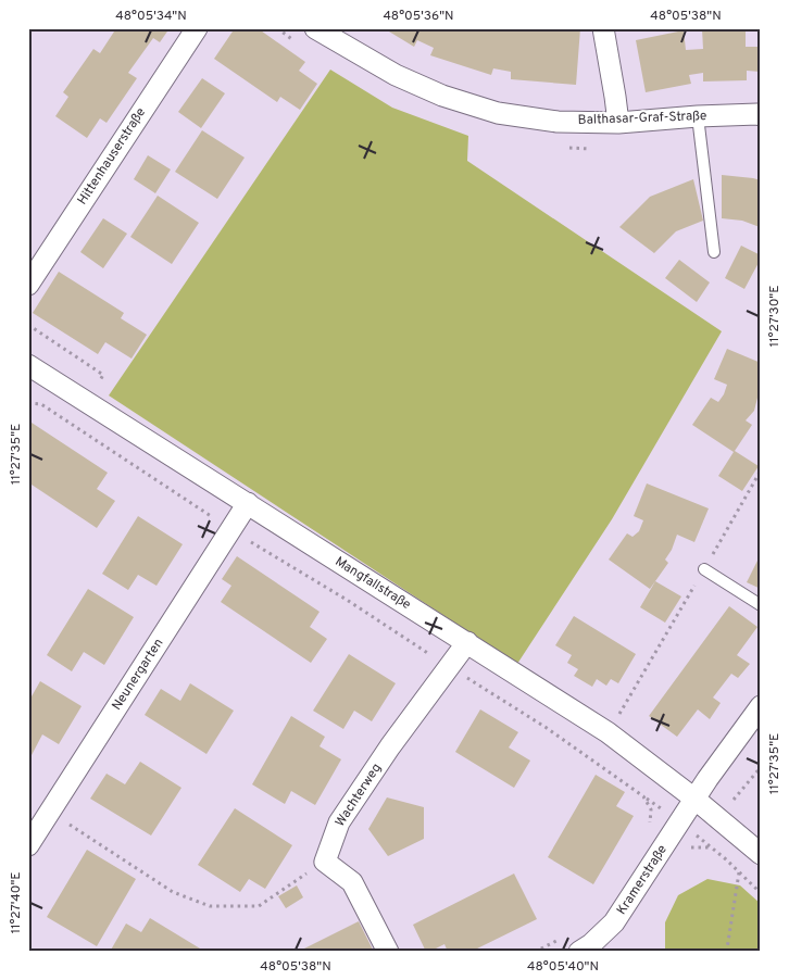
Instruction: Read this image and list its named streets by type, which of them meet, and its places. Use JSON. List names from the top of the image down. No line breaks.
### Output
{"streets":{"street":["Balthasar-Graf-Straße","Hittenhauserstraße","Mangfallstraße","Neunergarten","Wachterweg","Kramerstraße"]},"crossings":[["Mangfallstraße","Neunergarten"],["Mangfallstraße","Wachterweg"],["Mangfallstraße","Kramerstraße"]],"coordinates":["48°05'34\"N","48°05'36\"N","48°05'38\"N","11°27'30\"E","11°27'35\"E","11°27'40\"E","48°05'40\"N"]}
